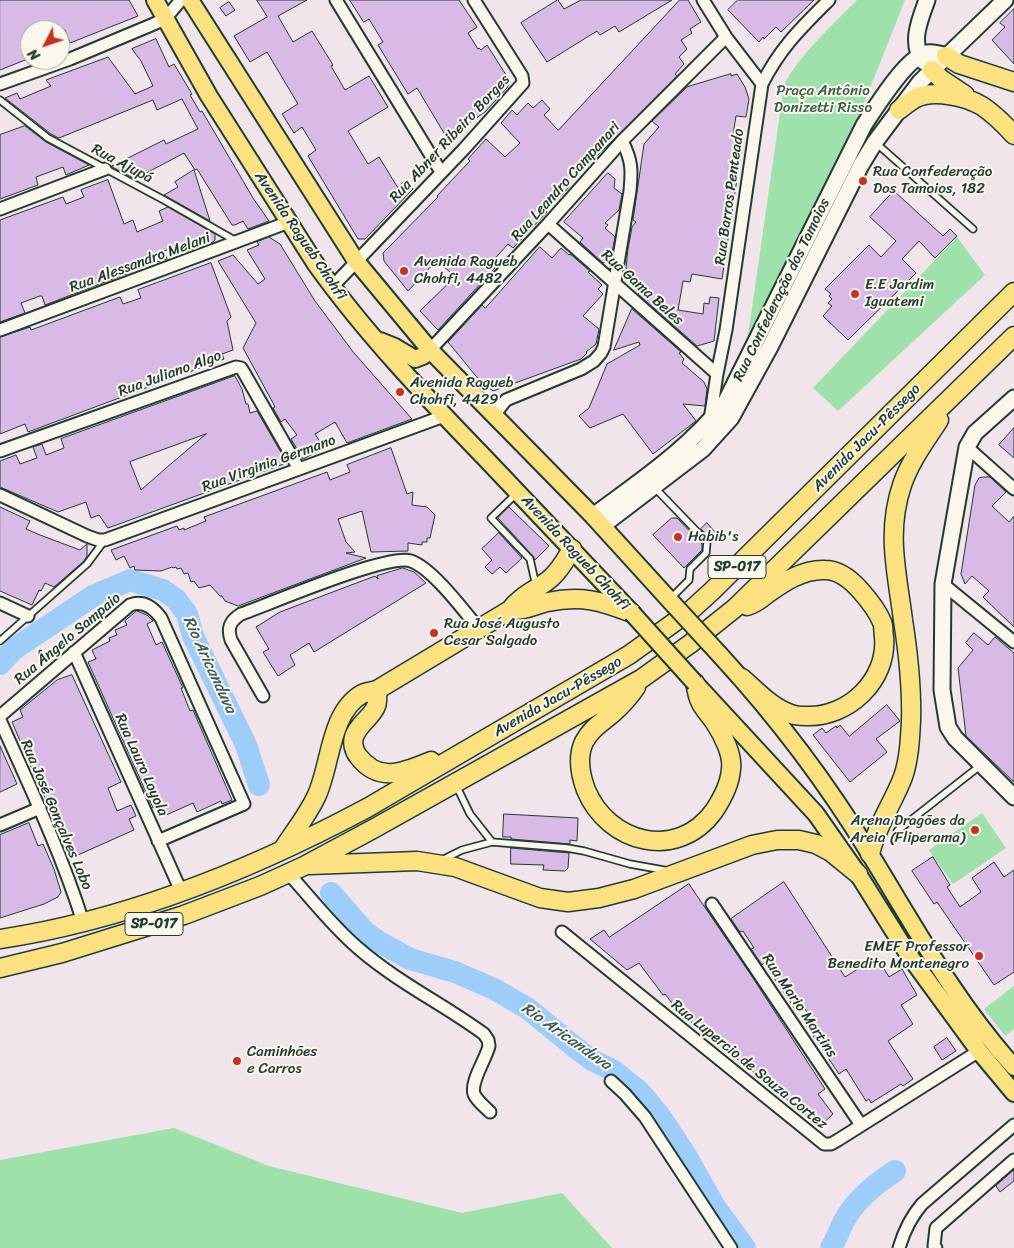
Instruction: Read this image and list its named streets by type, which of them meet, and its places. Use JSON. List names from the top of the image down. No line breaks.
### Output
{"streets":{"highway":["Avenida Jacu-Pêssego","SP-017"],"main road":["Avenida Ragueb Chohfi","Rua Confederação dos Tamoios"],"street":["Rua Abner Ribeiro Borges","Rua Leandro Campanari","Rua Barros Penteado","Rua Alessandro Melani","Rua Gama Beles","Rua Juliano Algo","Rua Virginia Germano","Rua Ângelo Sampaio","Rua Lauro Loyola","Rua José Gonçalves Lobo","Rua Mario Martins","Rua Lupercio de Souza Cortez"],"lane":["Rua Ajupá"]},"crossings":[["Rua Abner Ribeiro Borges","Avenida Ragueb Chohfi"],["Rua Ajupá","Rua Alessandro Melani"],["Rua Leandro Campanari","Rua Gama Beles"],["Rua Barros Penteado","Rua Gama Beles"],["Rua Barros Penteado","Rua Confederação dos Tamoios"],["Avenida Ragueb Chohfi","Rua Alessandro Melani"],["Avenida Ragueb Chohfi","Rua Virginia Germano"],["Avenida Ragueb Chohfi","Rua Lupercio de Souza Cortez"],["Rua Juliano Algo","Rua Virginia Germano"],["Avenida Jacu-Pêssego","Rua Lauro Loyola"],["Avenida Jacu-Pêssego","Rua José Gonçalves Lobo"],["Rua Ângelo Sampaio","Rua Lauro Loyola"],["Rua Mario Martins","Rua Lupercio de Souza Cortez"]],"water":["Rio Aricanduva"],"parks":["Praça Antônio Donizetti Risso"],"places":["Rua Confederação Dos Tamoios, 182","Avenida Ragueb Chohfi, 4482","E.E Jardim Iguatemi","Avenida Ragueb Chohfi, 4429","Habib's","Rua José Augusto Cesar Salgado","Arena Dragões da Areia (Fliperama)","EMEF Professor Benedito Montenegro","Caminhões e Carros"],"north":"bottom left"}
